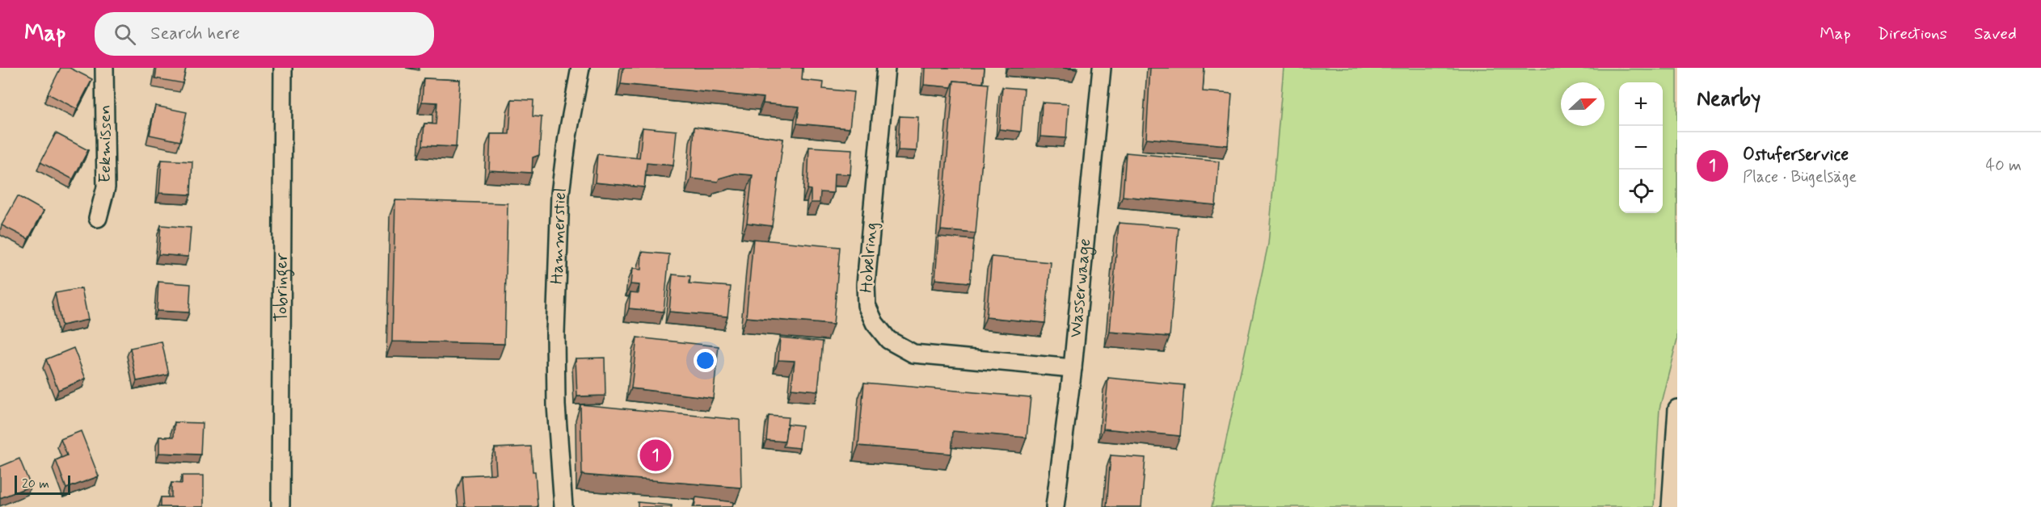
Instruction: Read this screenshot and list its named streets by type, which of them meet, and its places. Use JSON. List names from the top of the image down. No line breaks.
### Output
{"streets":{"street":["Eekmissen","Hammerstiel","Hobelring","Tobringer","Wasserwaage"]},"crossings":[["Hobelring","Wasserwaage"]],"scale_bar":"20 m","north":"right","page":{"header":"Map","search":"Search here","nav":["Map","Directions","Saved"],"heading":"Nearby","map_buttons":["+","−"],"list":[{"mark":"1","name":"Ostuferservice","note":"Place · Bügelsäge","value":"40 m"}],"pins":"1","scale":"20 m"}}
